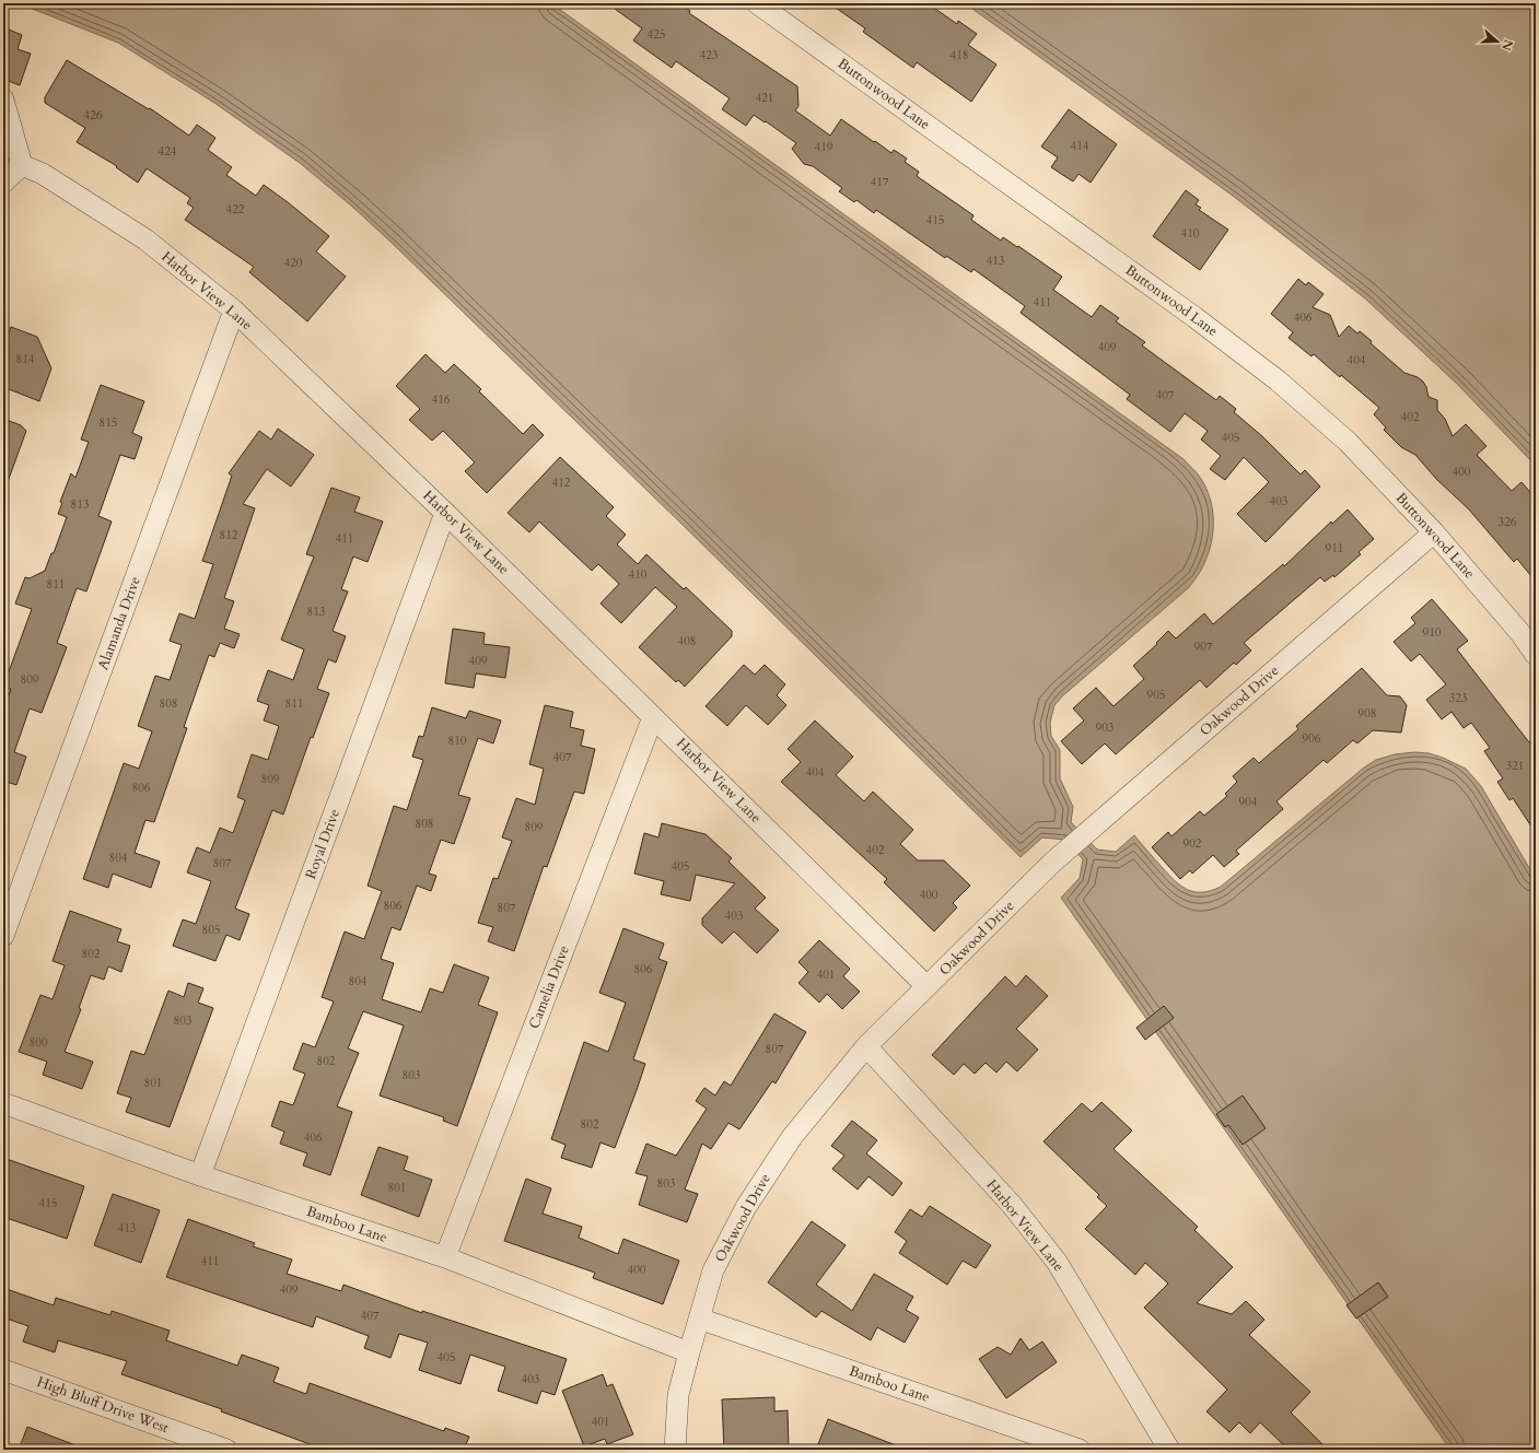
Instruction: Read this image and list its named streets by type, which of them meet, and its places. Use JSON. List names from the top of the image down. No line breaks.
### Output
{"streets":{"street":["Buttonwood Lane","Harbor View Lane","Alamanda Drive","Oakwood Drive","Royal Drive","Camelia Drive","Bamboo Lane","High Bluff Drive West"]},"crossings":[["Buttonwood Lane","Oakwood Drive"],["Harbor View Lane","Alamanda Drive"],["Harbor View Lane","Oakwood Drive"],["Harbor View Lane","Royal Drive"],["Harbor View Lane","Camelia Drive"],["Oakwood Drive","Bamboo Lane"],["Royal Drive","Bamboo Lane"],["Camelia Drive","Bamboo Lane"]],"house_numbers":["425","423","418","421","426","414","419","424","417","422","415","410","413","420","411","406","409","814","404","407","416","402","815","405","400","412","403","813","326","812","411","911","410","811","813","910","408","907","409","809","905","323","808","811","908","903","906","810","407","321","404","809","806","904","808","809","902","402","804","807","405","400","806","807","403","805","802","806","401","804","803","800","807","802","803","801","802","406","803","801","415","413","411","400","409","407","405","403","401"],"north":"right"}
